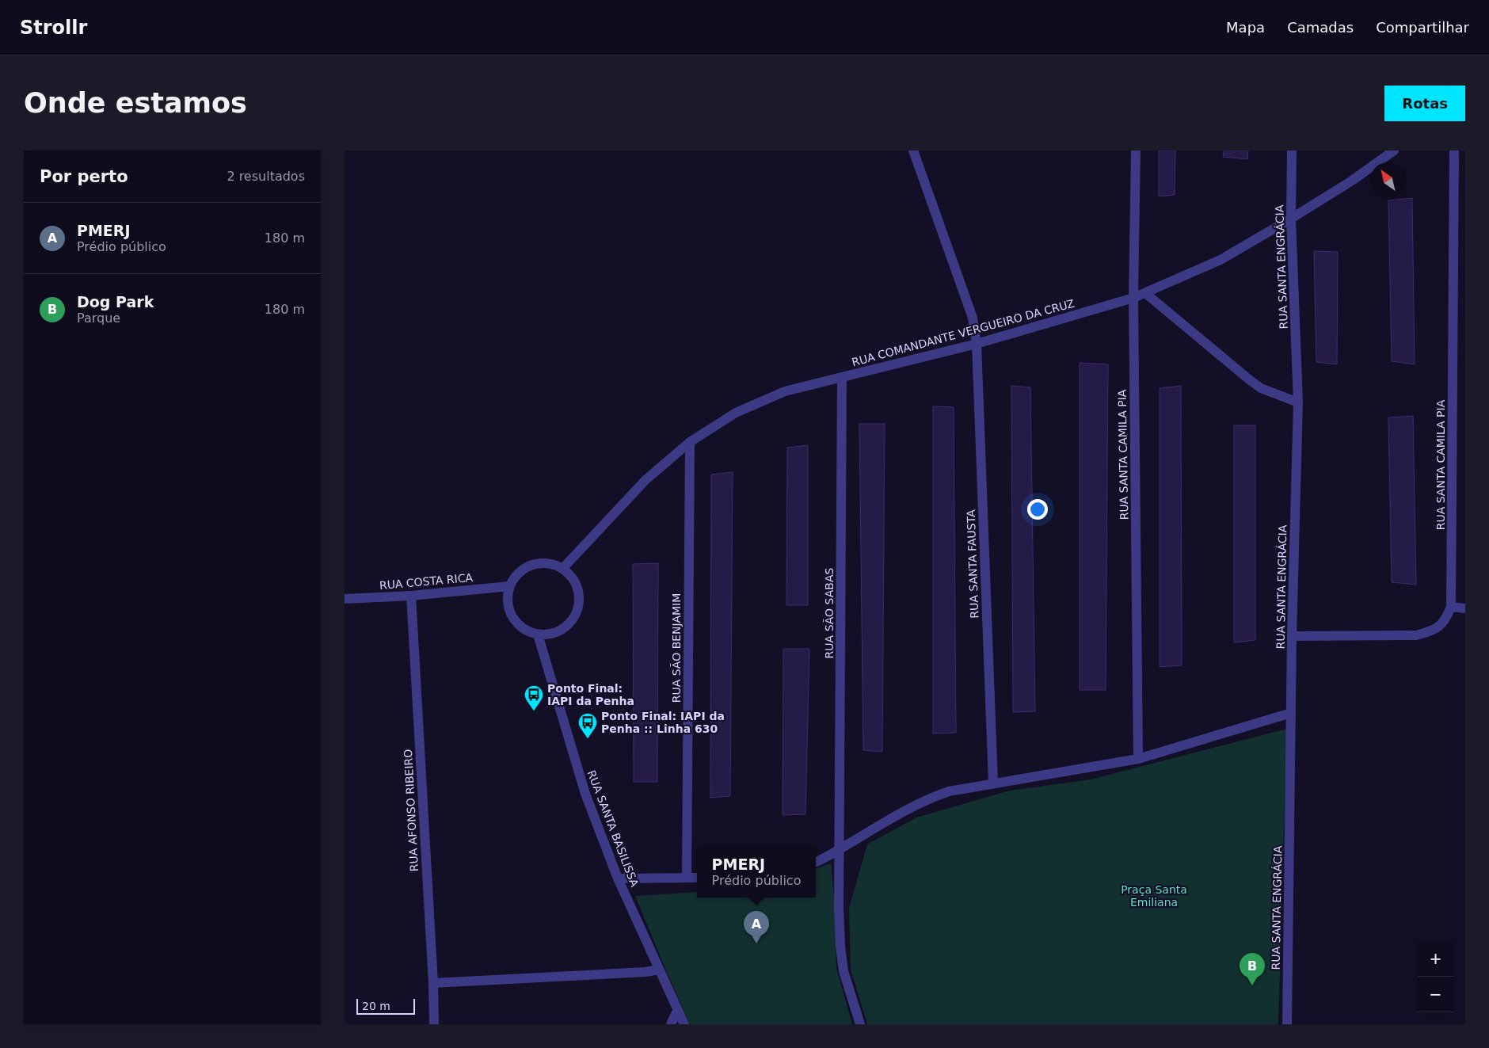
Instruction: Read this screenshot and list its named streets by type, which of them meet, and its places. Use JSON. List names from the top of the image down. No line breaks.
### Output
{"streets":{"street":["RUA SANTA ENGRÁCIA","RUA COMANDANTE VERGUEIRO DA CRUZ","RUA SANTA CAMILA PIA","RUA SANTA FAUSTA","RUA COSTA RICA","RUA SÃO SABAS","RUA SÃO BENJAMIM","RUA AFONSO RIBEIRO","RUA SANTA BASILISSA"]},"crossings":[["RUA SANTA ENGRÁCIA","RUA COMANDANTE VERGUEIRO DA CRUZ"],["RUA SANTA ENGRÁCIA","RUA SANTA CAMILA PIA"],["RUA COMANDANTE VERGUEIRO DA CRUZ","RUA SANTA CAMILA PIA"],["RUA COMANDANTE VERGUEIRO DA CRUZ","RUA SANTA FAUSTA"],["RUA COMANDANTE VERGUEIRO DA CRUZ","RUA COSTA RICA"],["RUA COMANDANTE VERGUEIRO DA CRUZ","RUA SÃO SABAS"],["RUA COMANDANTE VERGUEIRO DA CRUZ","RUA SÃO BENJAMIM"],["RUA COMANDANTE VERGUEIRO DA CRUZ","RUA SANTA BASILISSA"],["RUA COSTA RICA","RUA AFONSO RIBEIRO"],["RUA COSTA RICA","RUA SANTA BASILISSA"]],"parks":["Praça Santa Emiliana"],"places":{"bus stop":["Ponto Final: IAPI da Penha","Ponto Final: IAPI da Penha :: Linha 630"]},"scale_bar":"20 m","north":"top left","page":{"header":"Strollr","nav":["Mapa","Camadas","Compartilhar"],"buttons":"Rotas","title":"Onde estamos","heading":["Por perto","2 resultados"],"list":[{"mark":"A","name":"PMERJ","note":"Prédio público","value":"180 m"},{"mark":"B","name":"Dog Park","note":"Parque","value":"180 m"}],"popup":["PMERJ","Prédio público"],"pins":["A","B"],"map_buttons":["+","−"],"scale":"20 m"}}
